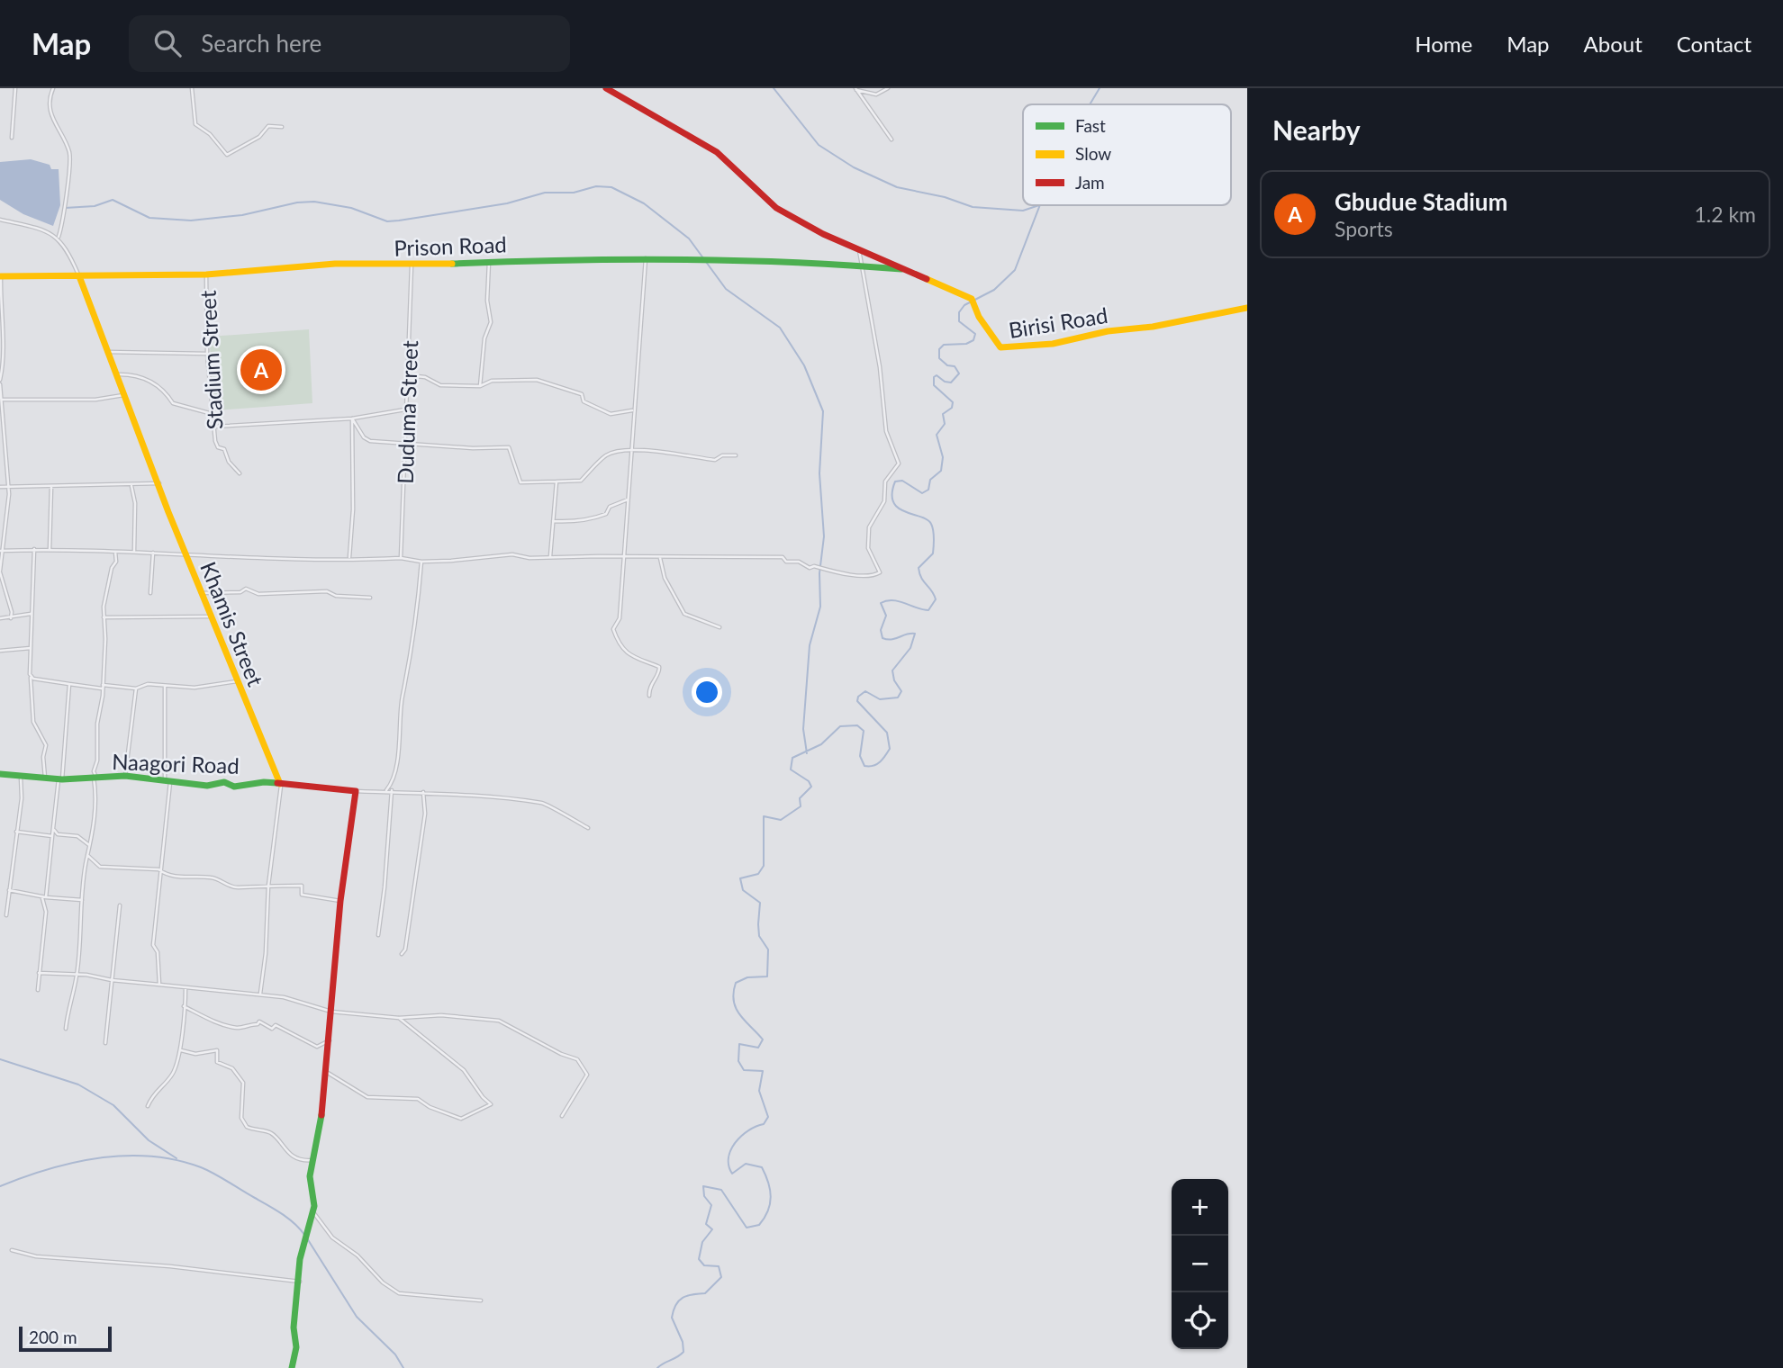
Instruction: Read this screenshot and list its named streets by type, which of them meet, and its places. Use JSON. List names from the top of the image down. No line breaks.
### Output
{"streets":{"street":["Prison Road","Birisi Road","Stadium Street","Duduma Street","Khamis Street","Naagori Road"]},"crossings":[["Prison Road","Birisi Road"],["Prison Road","Stadium Street"],["Prison Road","Duduma Street"],["Prison Road","Khamis Street"],["Khamis Street","Naagori Road"]],"legend":["Fast","Slow","Jam"],"scale_bar":"200 m","page":{"header":"Map","search":"Search here","nav":["Home","Map","About","Contact"],"heading":"Nearby","list":[{"mark":"A","name":"Gbudue Stadium","note":"Sports","value":"1.2 km"}],"pins":"A","map_buttons":["+","−"],"scale":"200 m"}}
